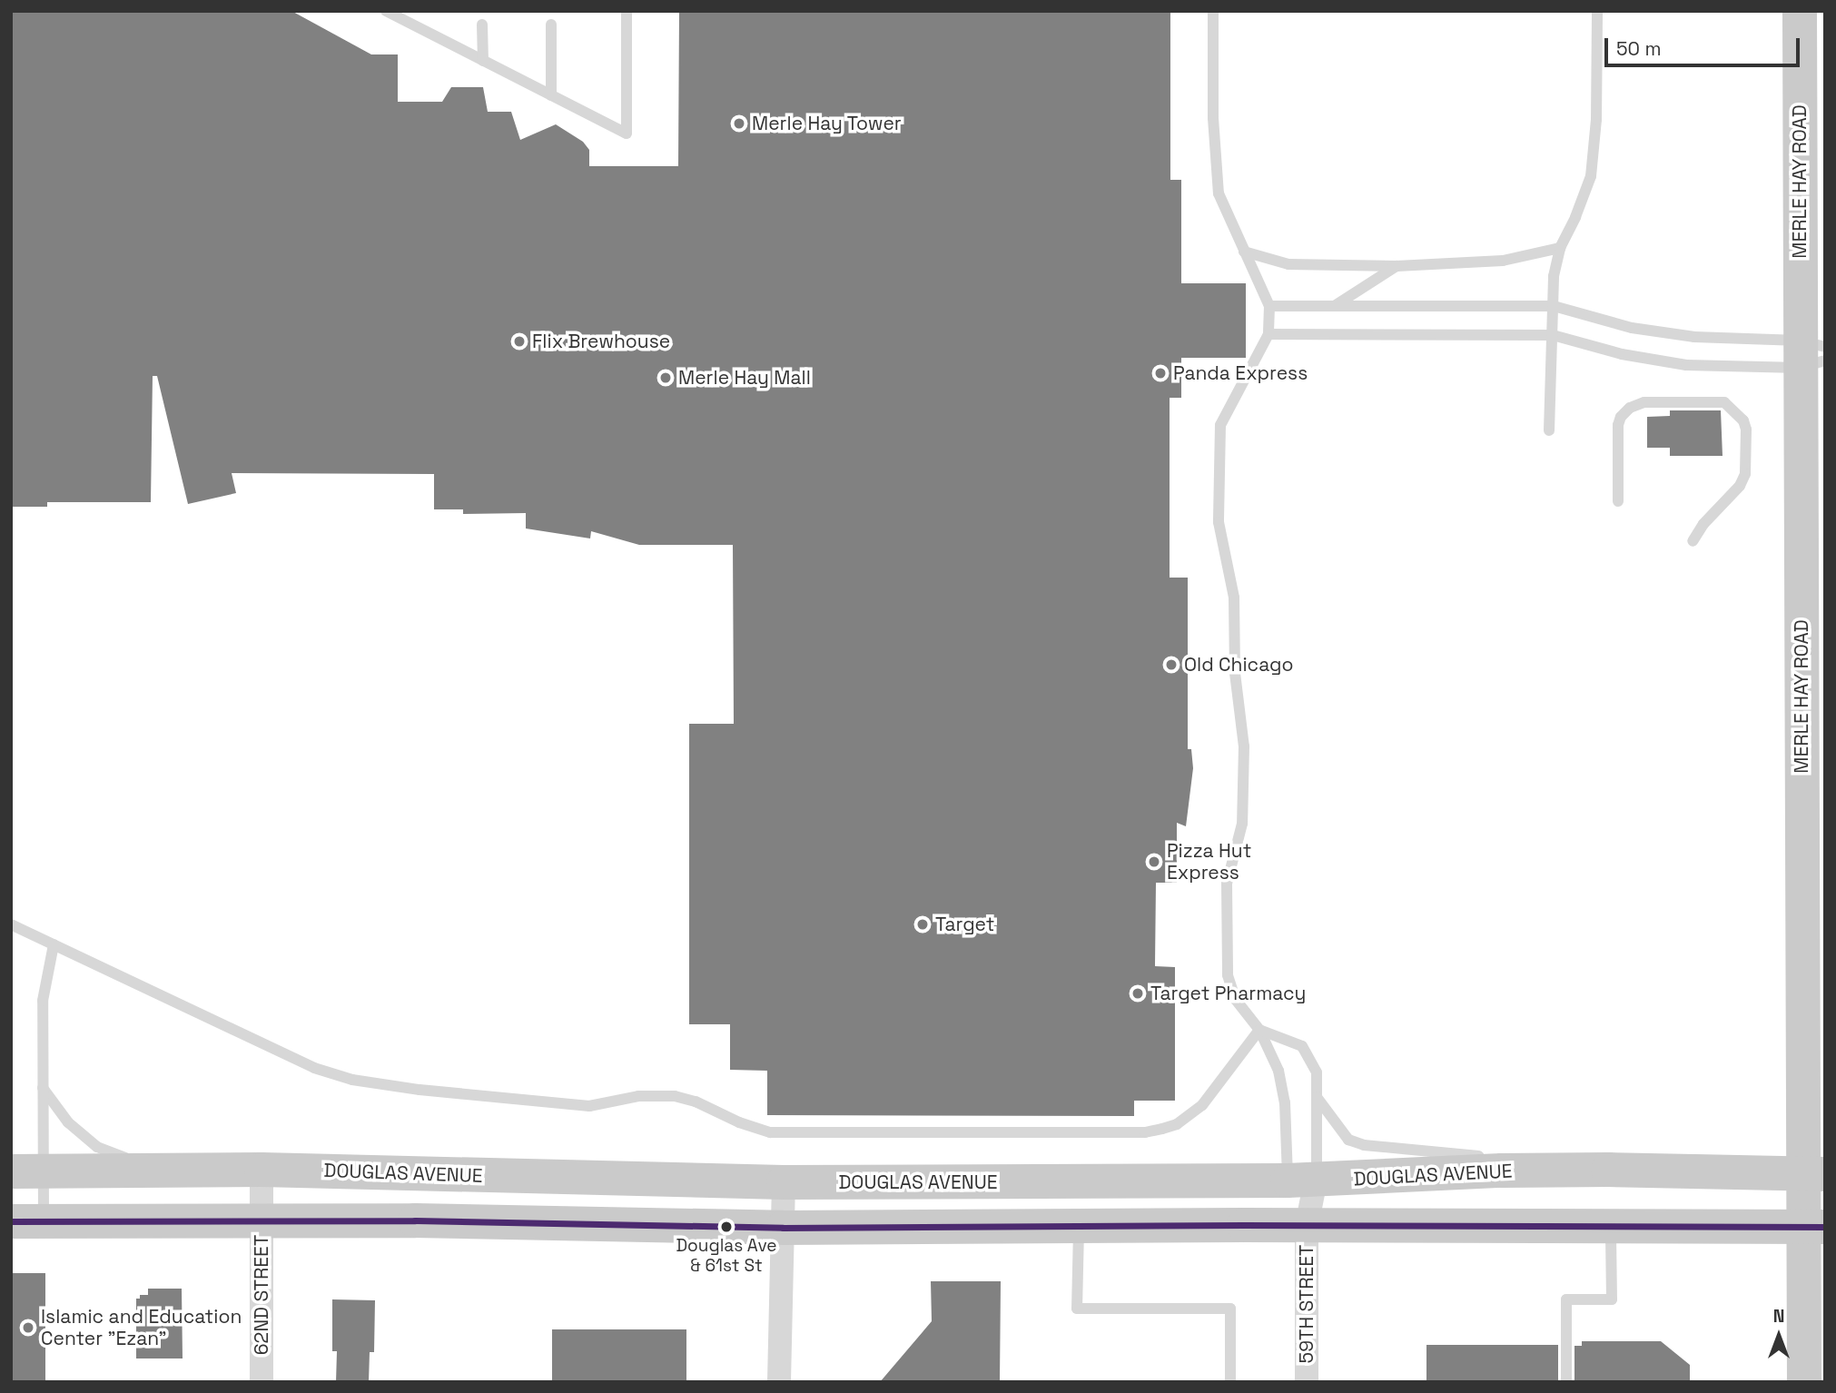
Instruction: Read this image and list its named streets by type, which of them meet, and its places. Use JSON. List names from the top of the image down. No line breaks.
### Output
{"streets":{"main road":["MERLE HAY ROAD","DOUGLAS AVENUE"],"street":["62ND STREET","59TH STREET"]},"crossings":[["MERLE HAY ROAD","DOUGLAS AVENUE"],["DOUGLAS AVENUE","62ND STREET"],["DOUGLAS AVENUE","59TH STREET"]],"places":["Merle Hay Tower","Flix Brewhouse","Panda Express","Merle Hay Mall","Old Chicago","Pizza Hut Express","Target","Target Pharmacy","Douglas Ave & 61st St","Islamic and Education Center \"Ezan\""],"scale_bar":"50 m","north":"top"}
